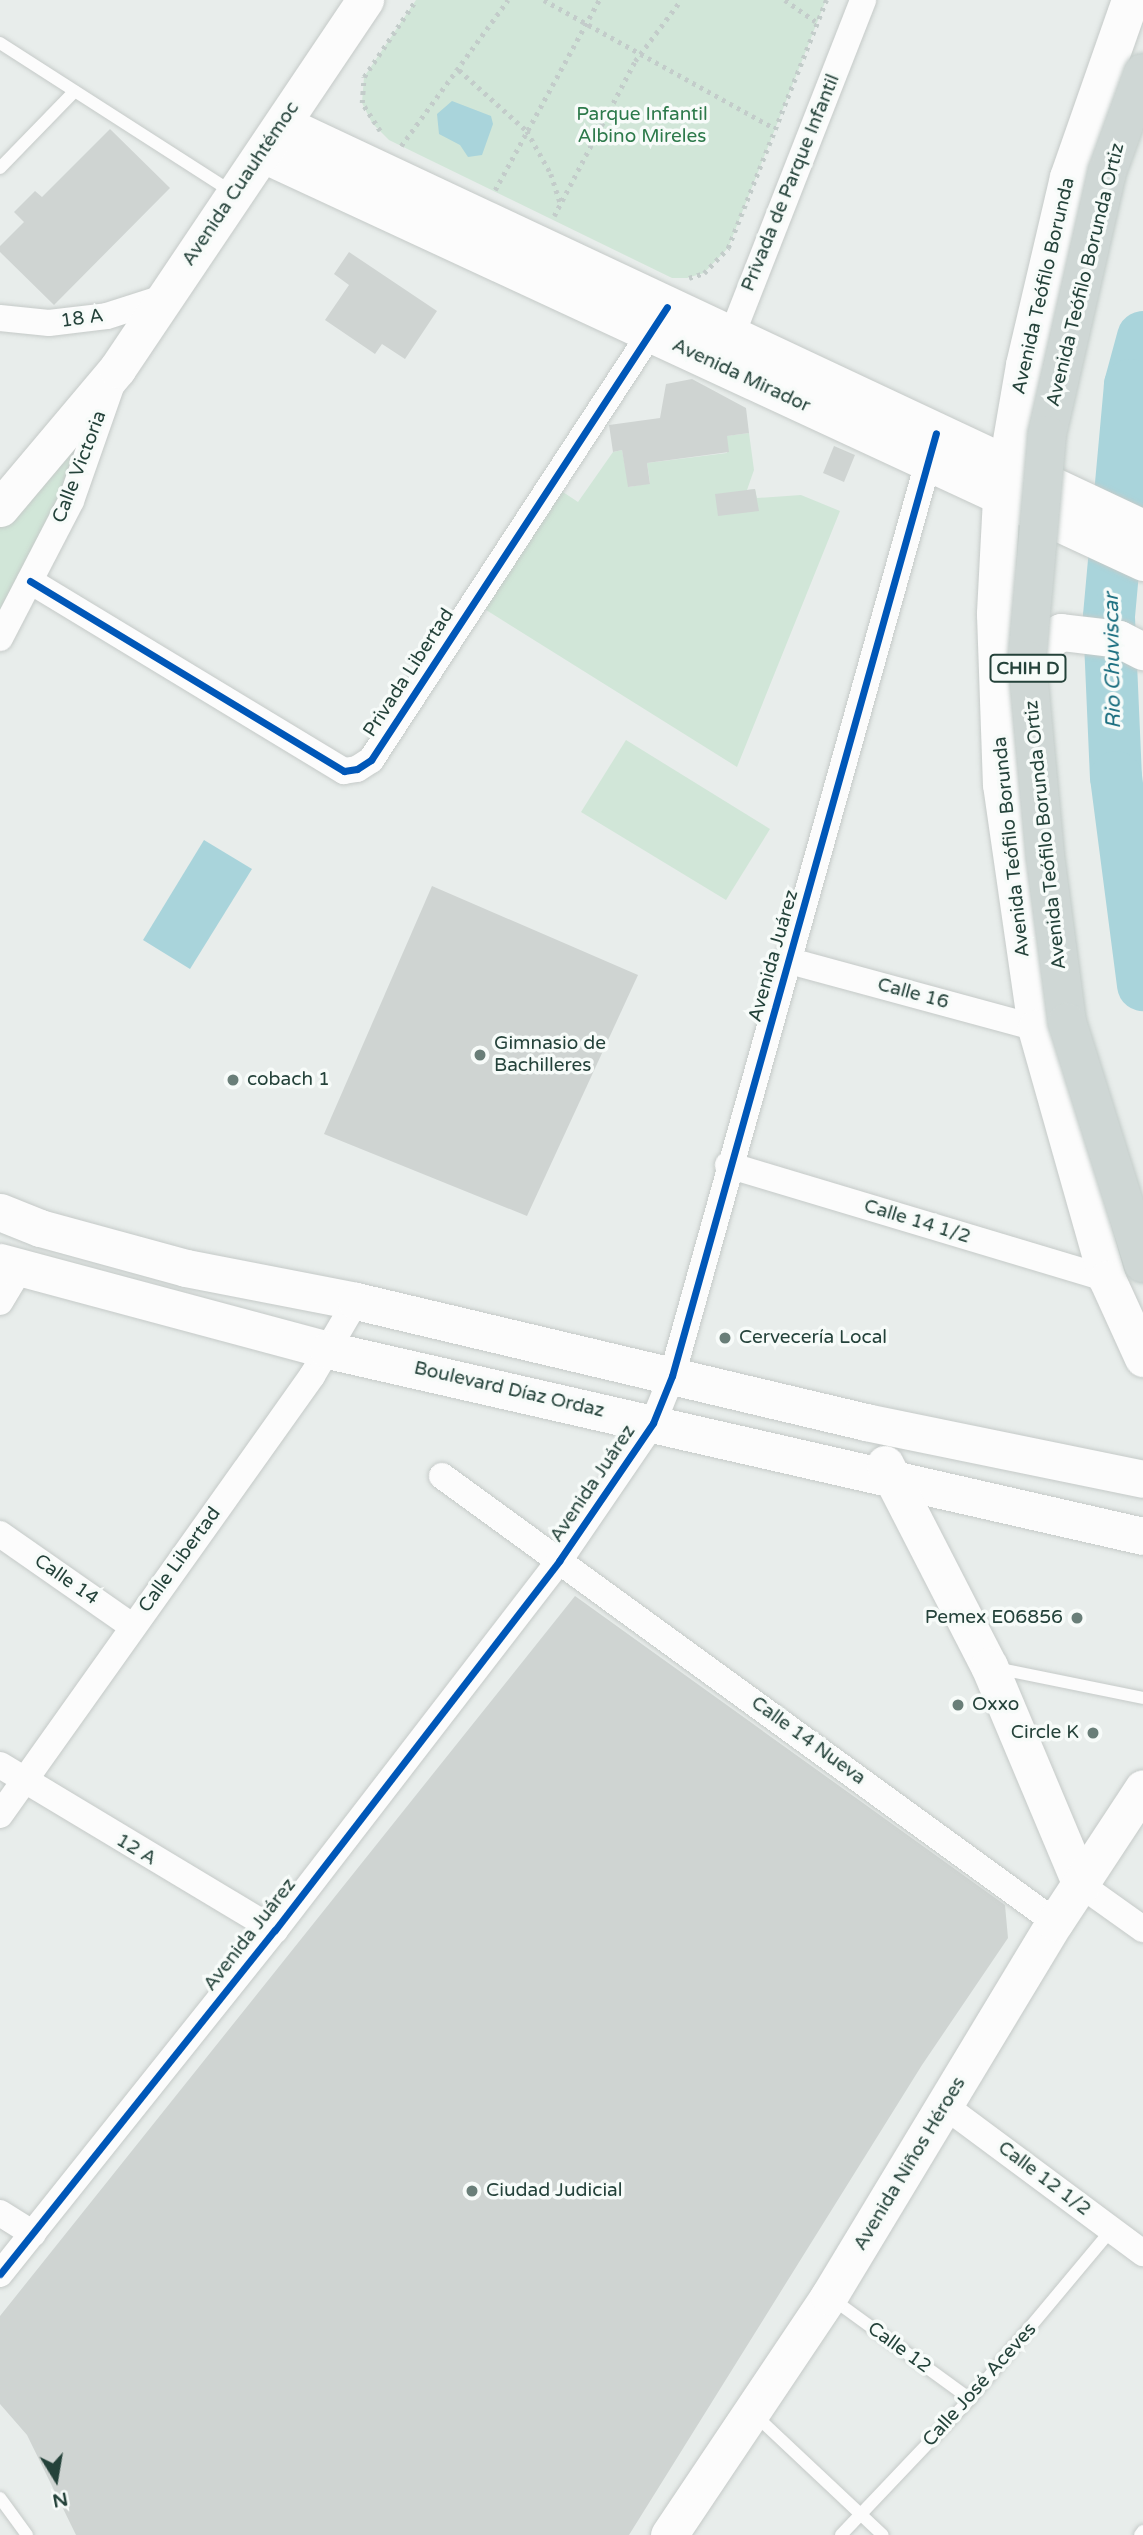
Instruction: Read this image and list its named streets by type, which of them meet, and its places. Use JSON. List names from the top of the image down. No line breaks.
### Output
{"streets":{"main road":["Avenida Cuauhtémoc","Avenida Teófilo Borunda Ortiz","Avenida Teófilo Borunda","Avenida Mirador","CHIH D","Boulevard Díaz Ordaz","Avenida Niños Héroes"],"street":["Privada de Parque Infantil","18 A","Calle Victoria","Privada Libertad","Avenida Juárez","Calle 16","Calle 14 1/2","Calle Libertad","Calle 14","Calle 14 Nueva","12 A","Calle 12 1/2"],"lane":["Calle 12","Calle José Aceves"]},"crossings":[["Privada de Parque Infantil","Avenida Mirador"],["Avenida Cuauhtémoc","18 A"],["Avenida Cuauhtémoc","Avenida Mirador"],["Avenida Cuauhtémoc","Calle Victoria"],["Avenida Teófilo Borunda","Avenida Mirador"],["Avenida Teófilo Borunda","Calle 16"],["Avenida Teófilo Borunda","Calle 14 1/2"],["Avenida Mirador","Privada Libertad"],["Avenida Mirador","Avenida Juárez"],["Calle Victoria","Privada Libertad"],["Avenida Juárez","Calle 16"],["Avenida Juárez","Calle 14 1/2"],["Avenida Juárez","Boulevard Díaz Ordaz"],["Avenida Juárez","Calle 14 Nueva"],["Avenida Juárez","12 A"],["Boulevard Díaz Ordaz","Calle Libertad"],["Calle Libertad","Calle 14"],["Calle Libertad","12 A"],["Calle 14 Nueva","Avenida Niños Héroes"],["Avenida Niños Héroes","Calle 12 1/2"],["Avenida Niños Héroes","Calle 12"],["Calle 12 1/2","Calle José Aceves"],["Calle 12","Calle José Aceves"]],"water":["Rio Chuviscar"],"parks":["Parque Infantil Albino Mireles"],"places":["Gimnasio de Bachilleres","cobach 1","Cervecería Local","Pemex E06856","Oxxo","Circle K","Ciudad Judicial"],"north":"bottom"}
